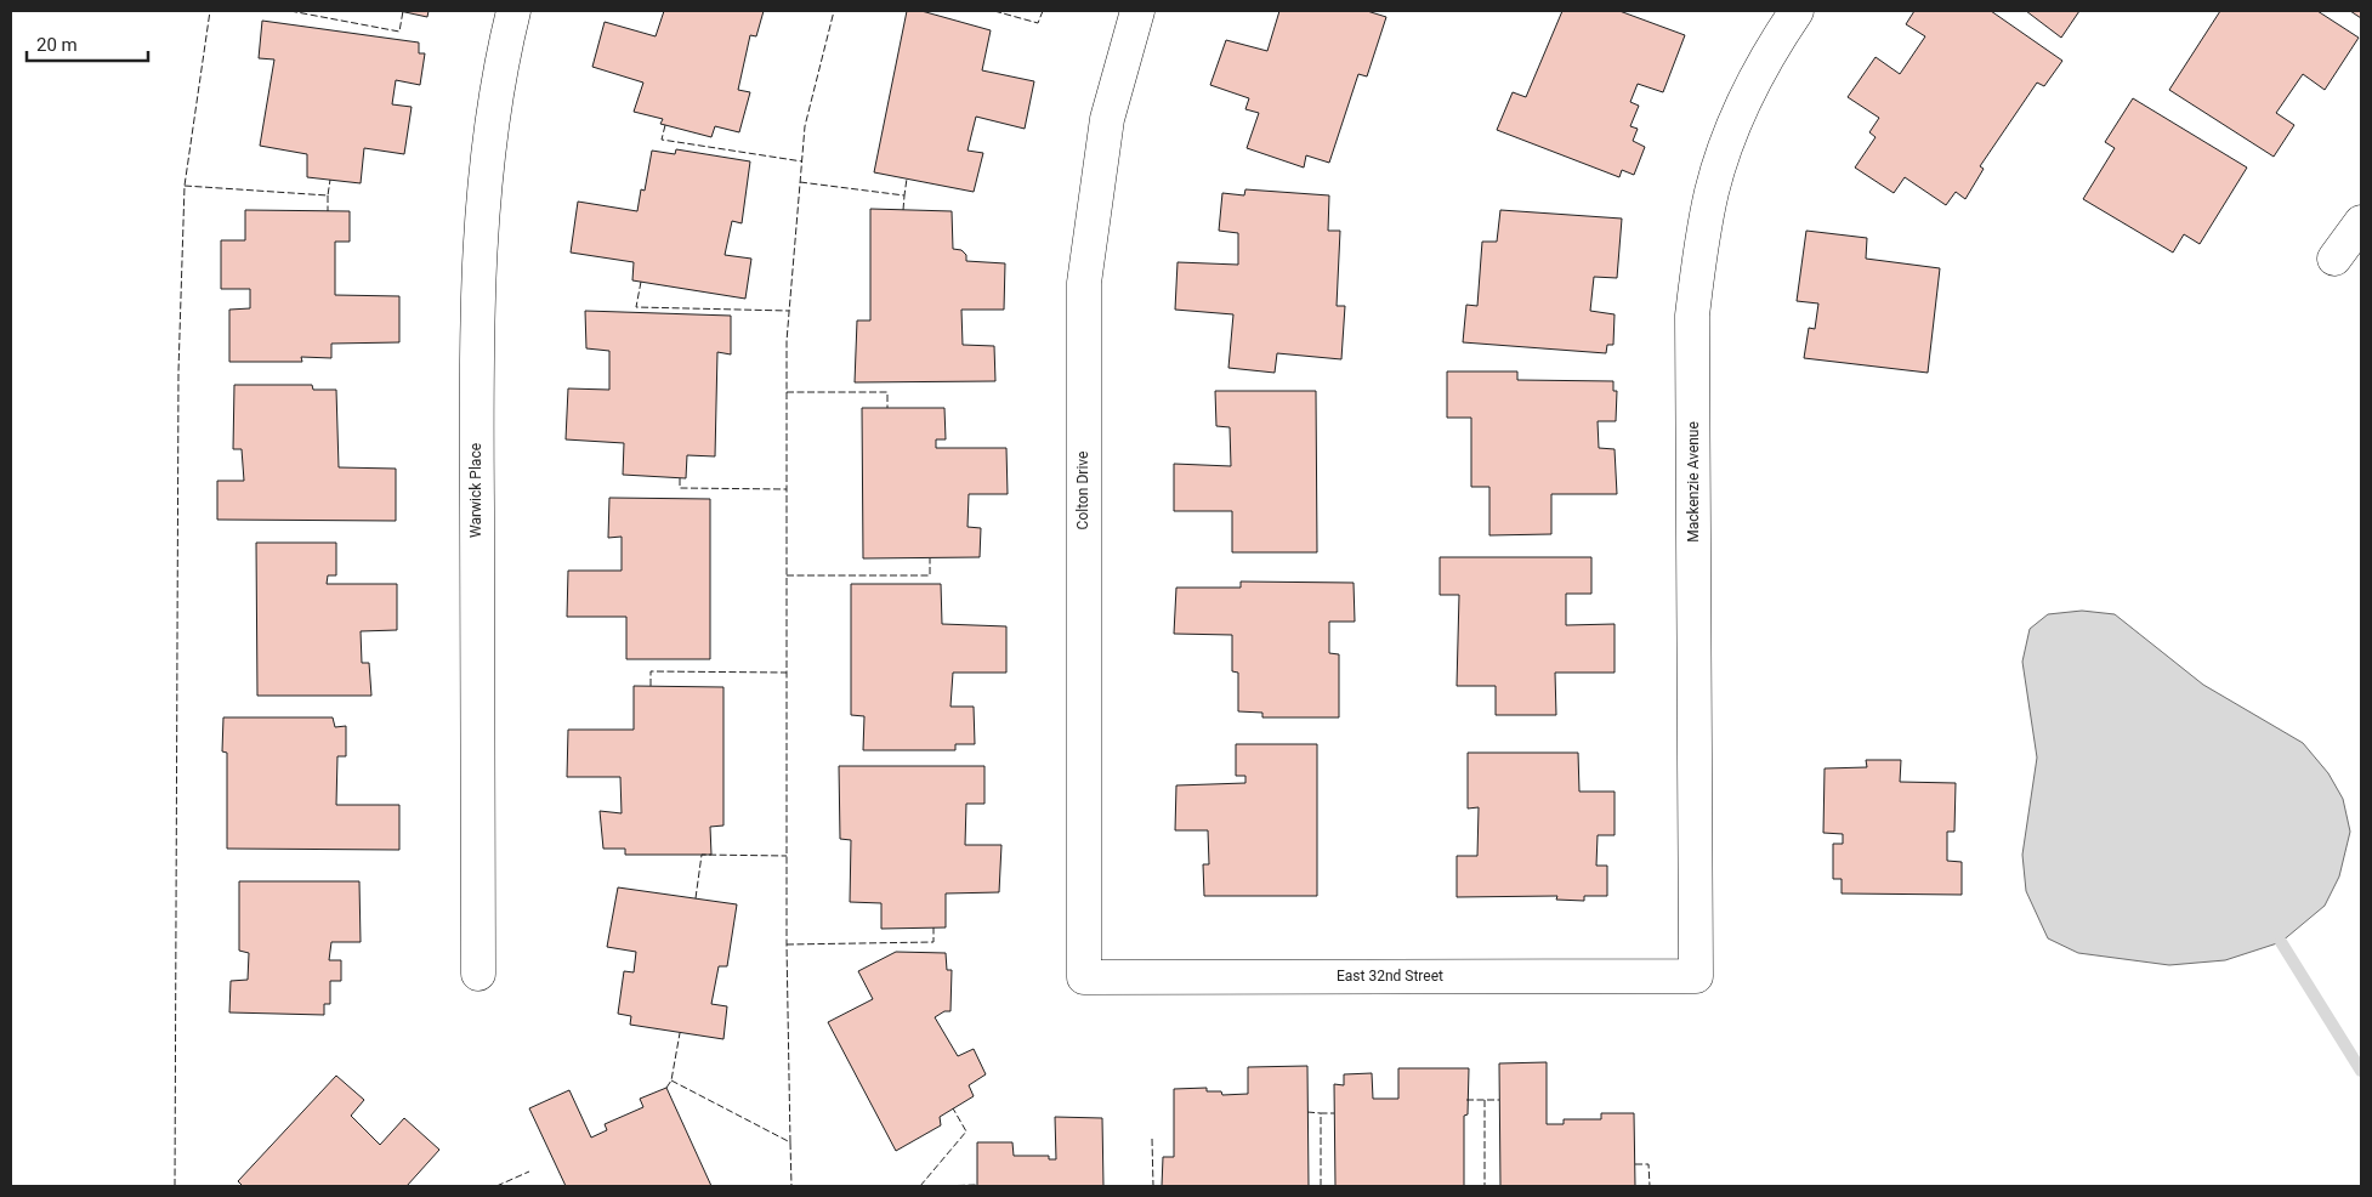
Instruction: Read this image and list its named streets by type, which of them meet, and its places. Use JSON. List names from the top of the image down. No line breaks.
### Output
{"streets":{"street":["Mackenzie Avenue","Warwick Place","Colton Drive","East 32nd Street"]},"crossings":[["Mackenzie Avenue","East 32nd Street"],["Colton Drive","East 32nd Street"]],"scale_bar":"20 m"}
